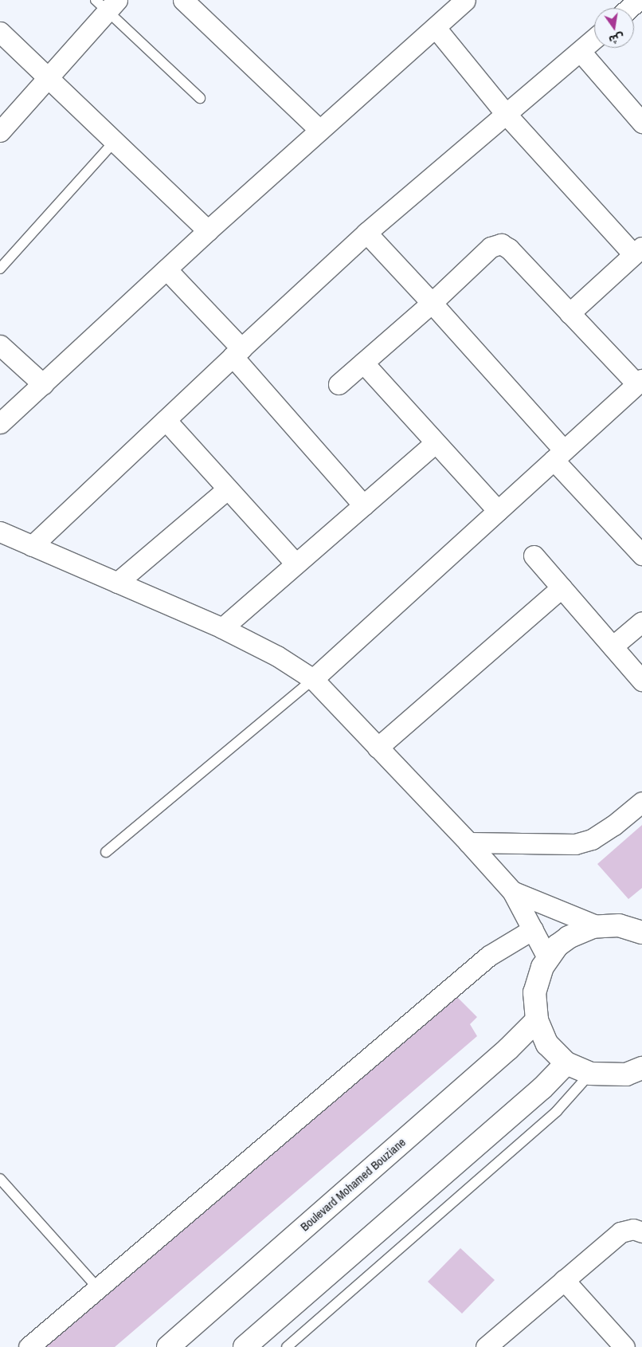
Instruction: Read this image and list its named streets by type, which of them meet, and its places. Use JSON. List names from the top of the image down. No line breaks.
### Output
{"streets":{"street":["Boulevard Mohamed Bouziane"]},"north":"bottom"}
